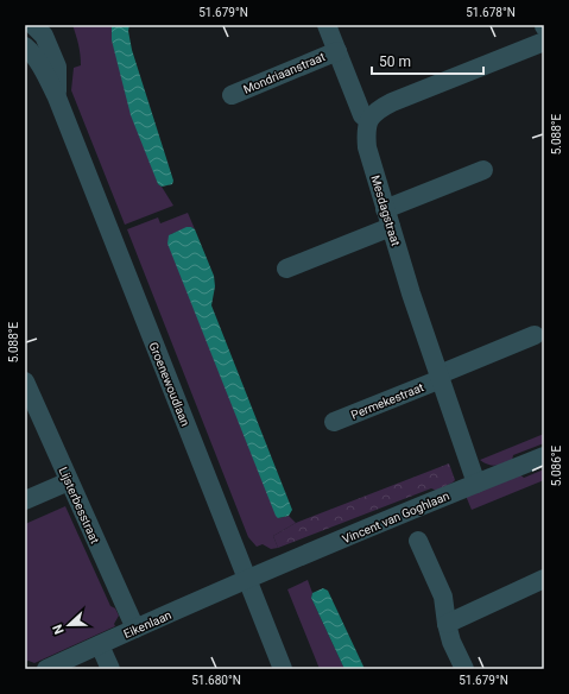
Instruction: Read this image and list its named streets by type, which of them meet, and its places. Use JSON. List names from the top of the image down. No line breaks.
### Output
{"streets":{"street":["Mondriaanstraat","Mesdagstraat","Groenewoudlaan","Permekestraat","Lijsterbesstraat","Vincent van Goghlaan","Eikenlaan"]},"crossings":[["Mondriaanstraat","Mesdagstraat"],["Mesdagstraat","Permekestraat"],["Mesdagstraat","Vincent van Goghlaan"],["Groenewoudlaan","Vincent van Goghlaan"],["Groenewoudlaan","Eikenlaan"],["Lijsterbesstraat","Eikenlaan"],["Vincent van Goghlaan","Eikenlaan"]],"scale_bar":"50 m","north":"left","coordinates":["51.679°N","51.678°N","5.088°E","5.086°E","51.680°N"]}
